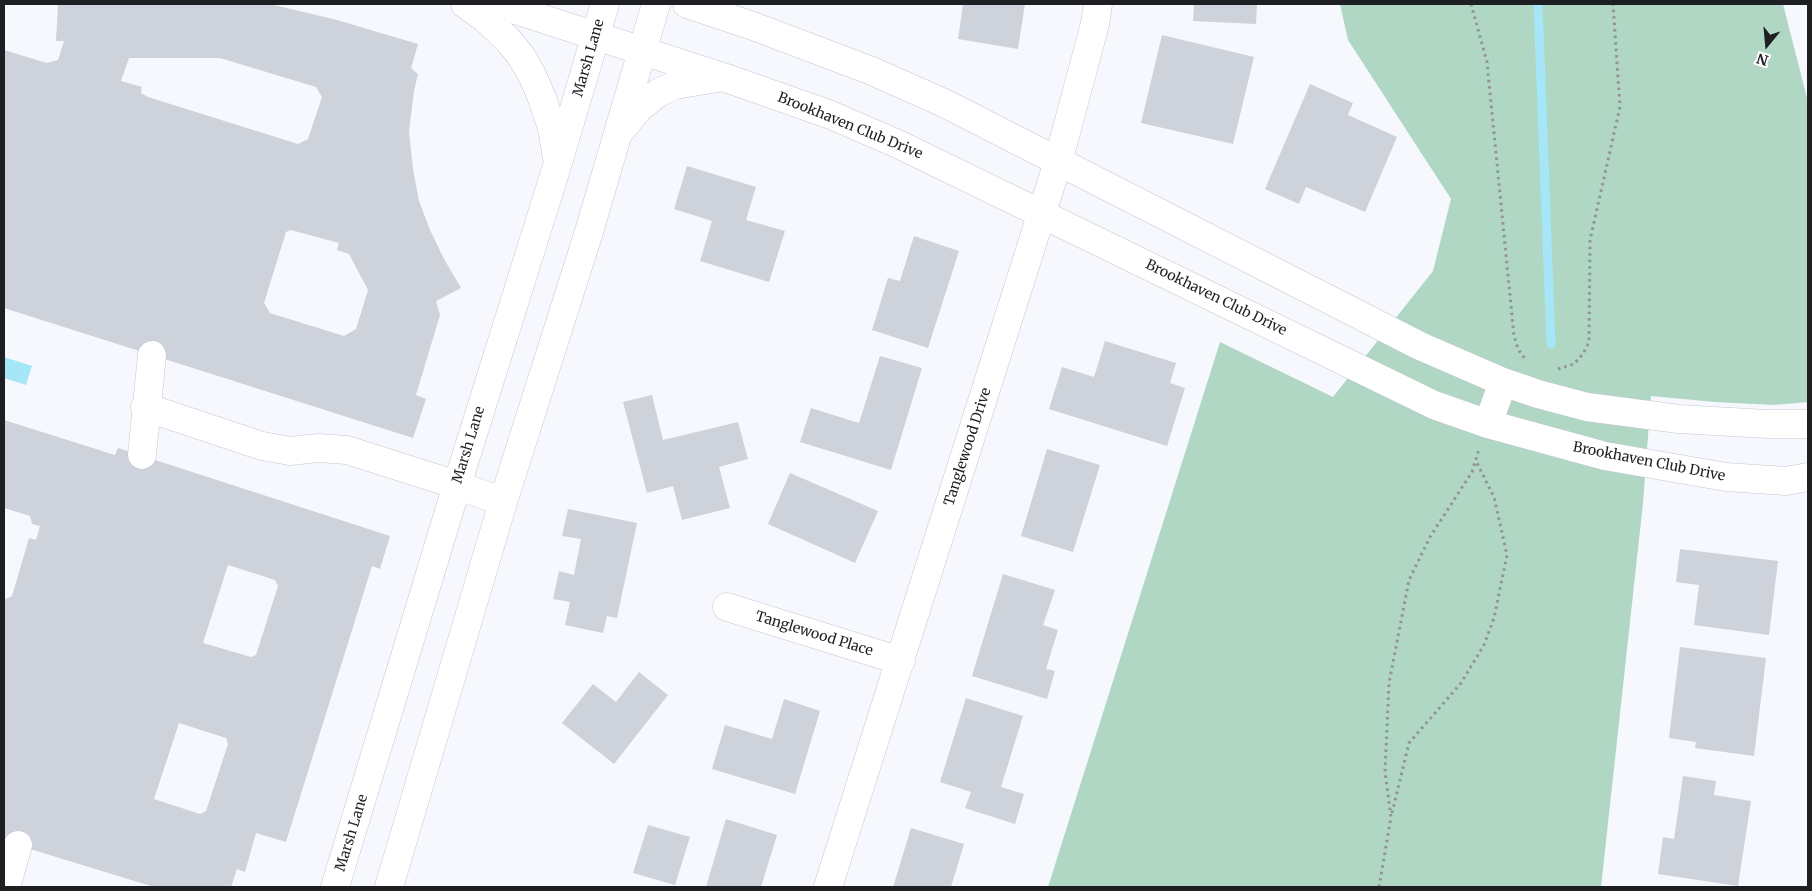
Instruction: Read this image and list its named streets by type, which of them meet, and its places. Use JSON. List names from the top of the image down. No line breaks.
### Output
{"streets":{"main road":["Marsh Lane","Brookhaven Club Drive","Tanglewood Drive","Tanglewood Place"]},"crossings":[["Marsh Lane","Brookhaven Club Drive"],["Brookhaven Club Drive","Tanglewood Drive"],["Tanglewood Drive","Tanglewood Place"]],"north":"bottom"}
